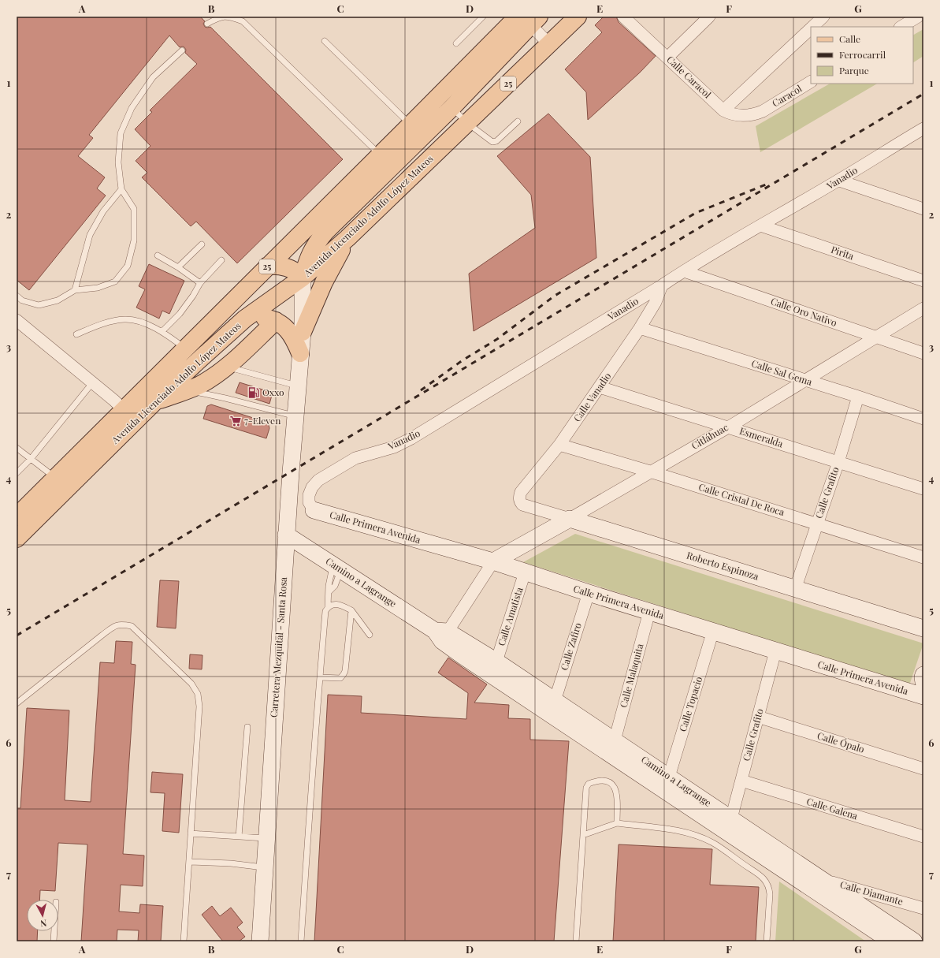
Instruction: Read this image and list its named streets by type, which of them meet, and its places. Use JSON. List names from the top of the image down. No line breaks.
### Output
{"streets":{"main road":["25","Avenida Licenciado Adolfo López Mateos"],"street":["Calle Caracol","Caracol","Vanadio","Pirita","Calle Oro Nativo","Calle Sal Gema","Calle Vanadio","Citláhuac","Esmeralda","Calle Grafito","Calle Cristal De Roca","Calle Primera Avenida","Roberto Espinoza","Camino a Lagrange","Calle Amatista","Calle Zafiro","Carretera Mezquital - Santa Rosa","Calle Malaquita","Calle Topacio","Calle Ópalo","Calle Galena","Calle Diamante"]},"crossings":[["Calle Caracol","Caracol"],["Vanadio","Pirita"],["Vanadio","Calle Oro Nativo"],["Vanadio","Calle Vanadio"],["Vanadio","Calle Primera Avenida"],["Avenida Licenciado Adolfo López Mateos","Carretera Mezquital - Santa Rosa"],["Calle Oro Nativo","Citláhuac"],["Calle Sal Gema","Calle Vanadio"],["Calle Sal Gema","Citláhuac"],["Calle Sal Gema","Calle Grafito"],["Calle Vanadio","Esmeralda"],["Calle Vanadio","Calle Cristal De Roca"],["Calle Vanadio","Roberto Espinoza"],["Citláhuac","Esmeralda"],["Citláhuac","Calle Cristal De Roca"],["Citláhuac","Calle Primera Avenida"],["Citláhuac","Roberto Espinoza"],["Esmeralda","Calle Grafito"],["Calle Grafito","Calle Cristal De Roca"],["Calle Grafito","Calle Primera Avenida"],["Calle Grafito","Roberto Espinoza"],["Calle Grafito","Camino a Lagrange"],["Calle Grafito","Calle Ópalo"],["Calle Grafito","Calle Galena"],["Calle Primera Avenida","Calle Amatista"],["Calle Primera Avenida","Calle Zafiro"],["Calle Primera Avenida","Calle Malaquita"],["Calle Primera Avenida","Calle Topacio"],["Camino a Lagrange","Calle Amatista"],["Camino a Lagrange","Calle Zafiro"],["Camino a Lagrange","Carretera Mezquital - Santa Rosa"],["Camino a Lagrange","Calle Malaquita"],["Camino a Lagrange","Calle Topacio"],["Camino a Lagrange","Calle Diamante"]],"places":{"fuel station":["Oxxo"],"supermarket":["7-Eleven"]},"legend":["Calle","Ferrocarril","Parque"],"north":"bottom","grid":{"columns":["A","B","C","D","E","F","G"],"rows":["1","2","3","4","5","6","7"]}}
